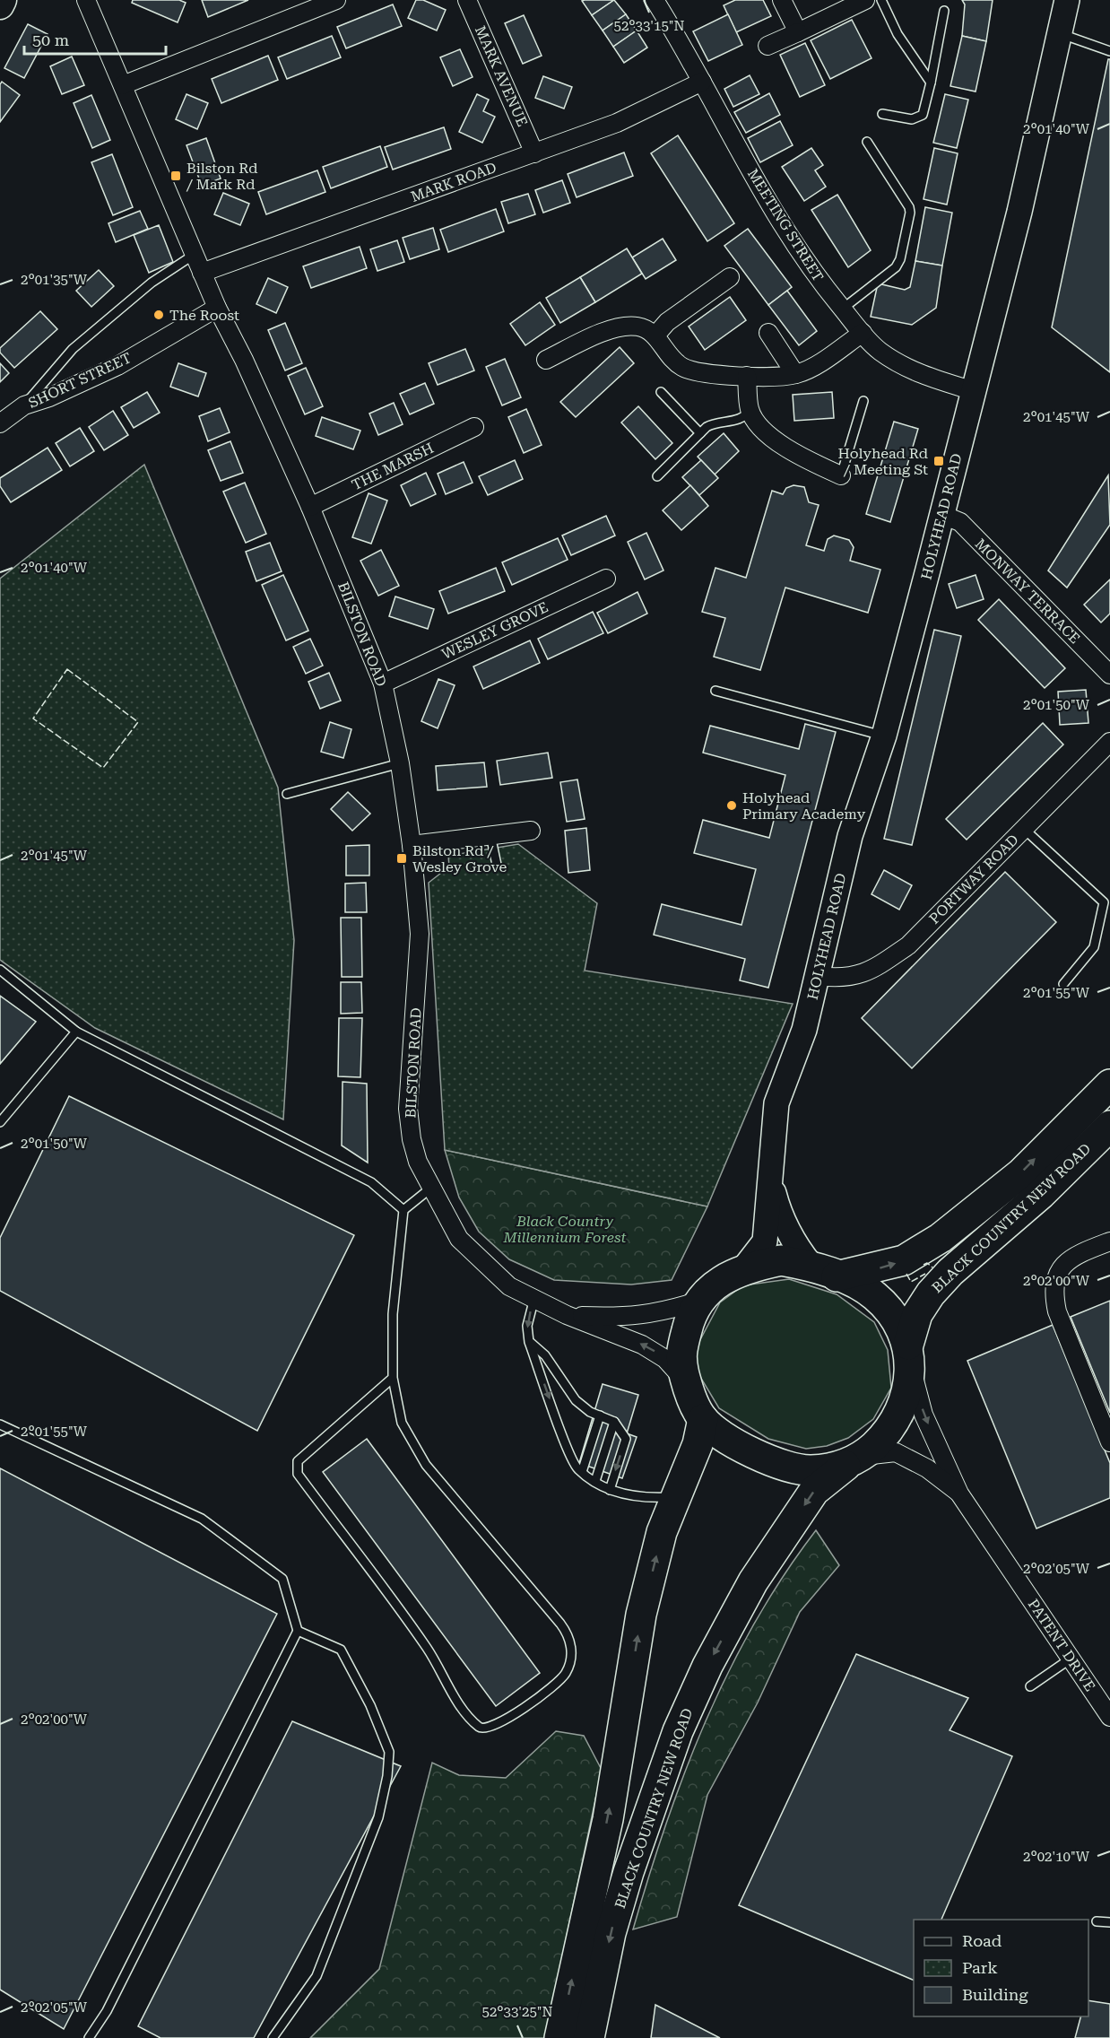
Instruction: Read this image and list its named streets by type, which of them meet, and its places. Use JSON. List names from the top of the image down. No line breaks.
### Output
{"streets":{"highway":["BLACK COUNTRY NEW ROAD"],"street":["MARK AVENUE","MARK ROAD","MEETING STREET","SHORT STREET","THE MARSH","HOLYHEAD ROAD","MONWAY TERRACE","WESLEY GROVE","BILSTON ROAD","PORTWAY ROAD","PATENT DRIVE"]},"crossings":[["MARK AVENUE","MARK ROAD"],["MARK ROAD","MEETING STREET"],["MARK ROAD","BILSTON ROAD"],["MEETING STREET","HOLYHEAD ROAD"],["SHORT STREET","BILSTON ROAD"],["THE MARSH","BILSTON ROAD"],["HOLYHEAD ROAD","MONWAY TERRACE"],["HOLYHEAD ROAD","PORTWAY ROAD"],["WESLEY GROVE","BILSTON ROAD"],["BLACK COUNTRY NEW ROAD","PATENT DRIVE"]],"parks":["Black Country Millennium Forest"],"places":{"transit":["Bilston Rd / Mark Rd","Holyhead Rd / Meeting St","Bilston Rd / Wesley Grove"],"other":["The Roost","Holyhead Primary Academy"]},"legend":["Road","Park","Building"],"scale_bar":"50 m","coordinates":["52°33'15\"N","2°01'40\"W","2°01'35\"W","2°01'45\"W","2°01'50\"W","2°01'55\"W","2°02'00\"W","2°02'05\"W","2°02'10\"W","52°33'25\"N"]}
